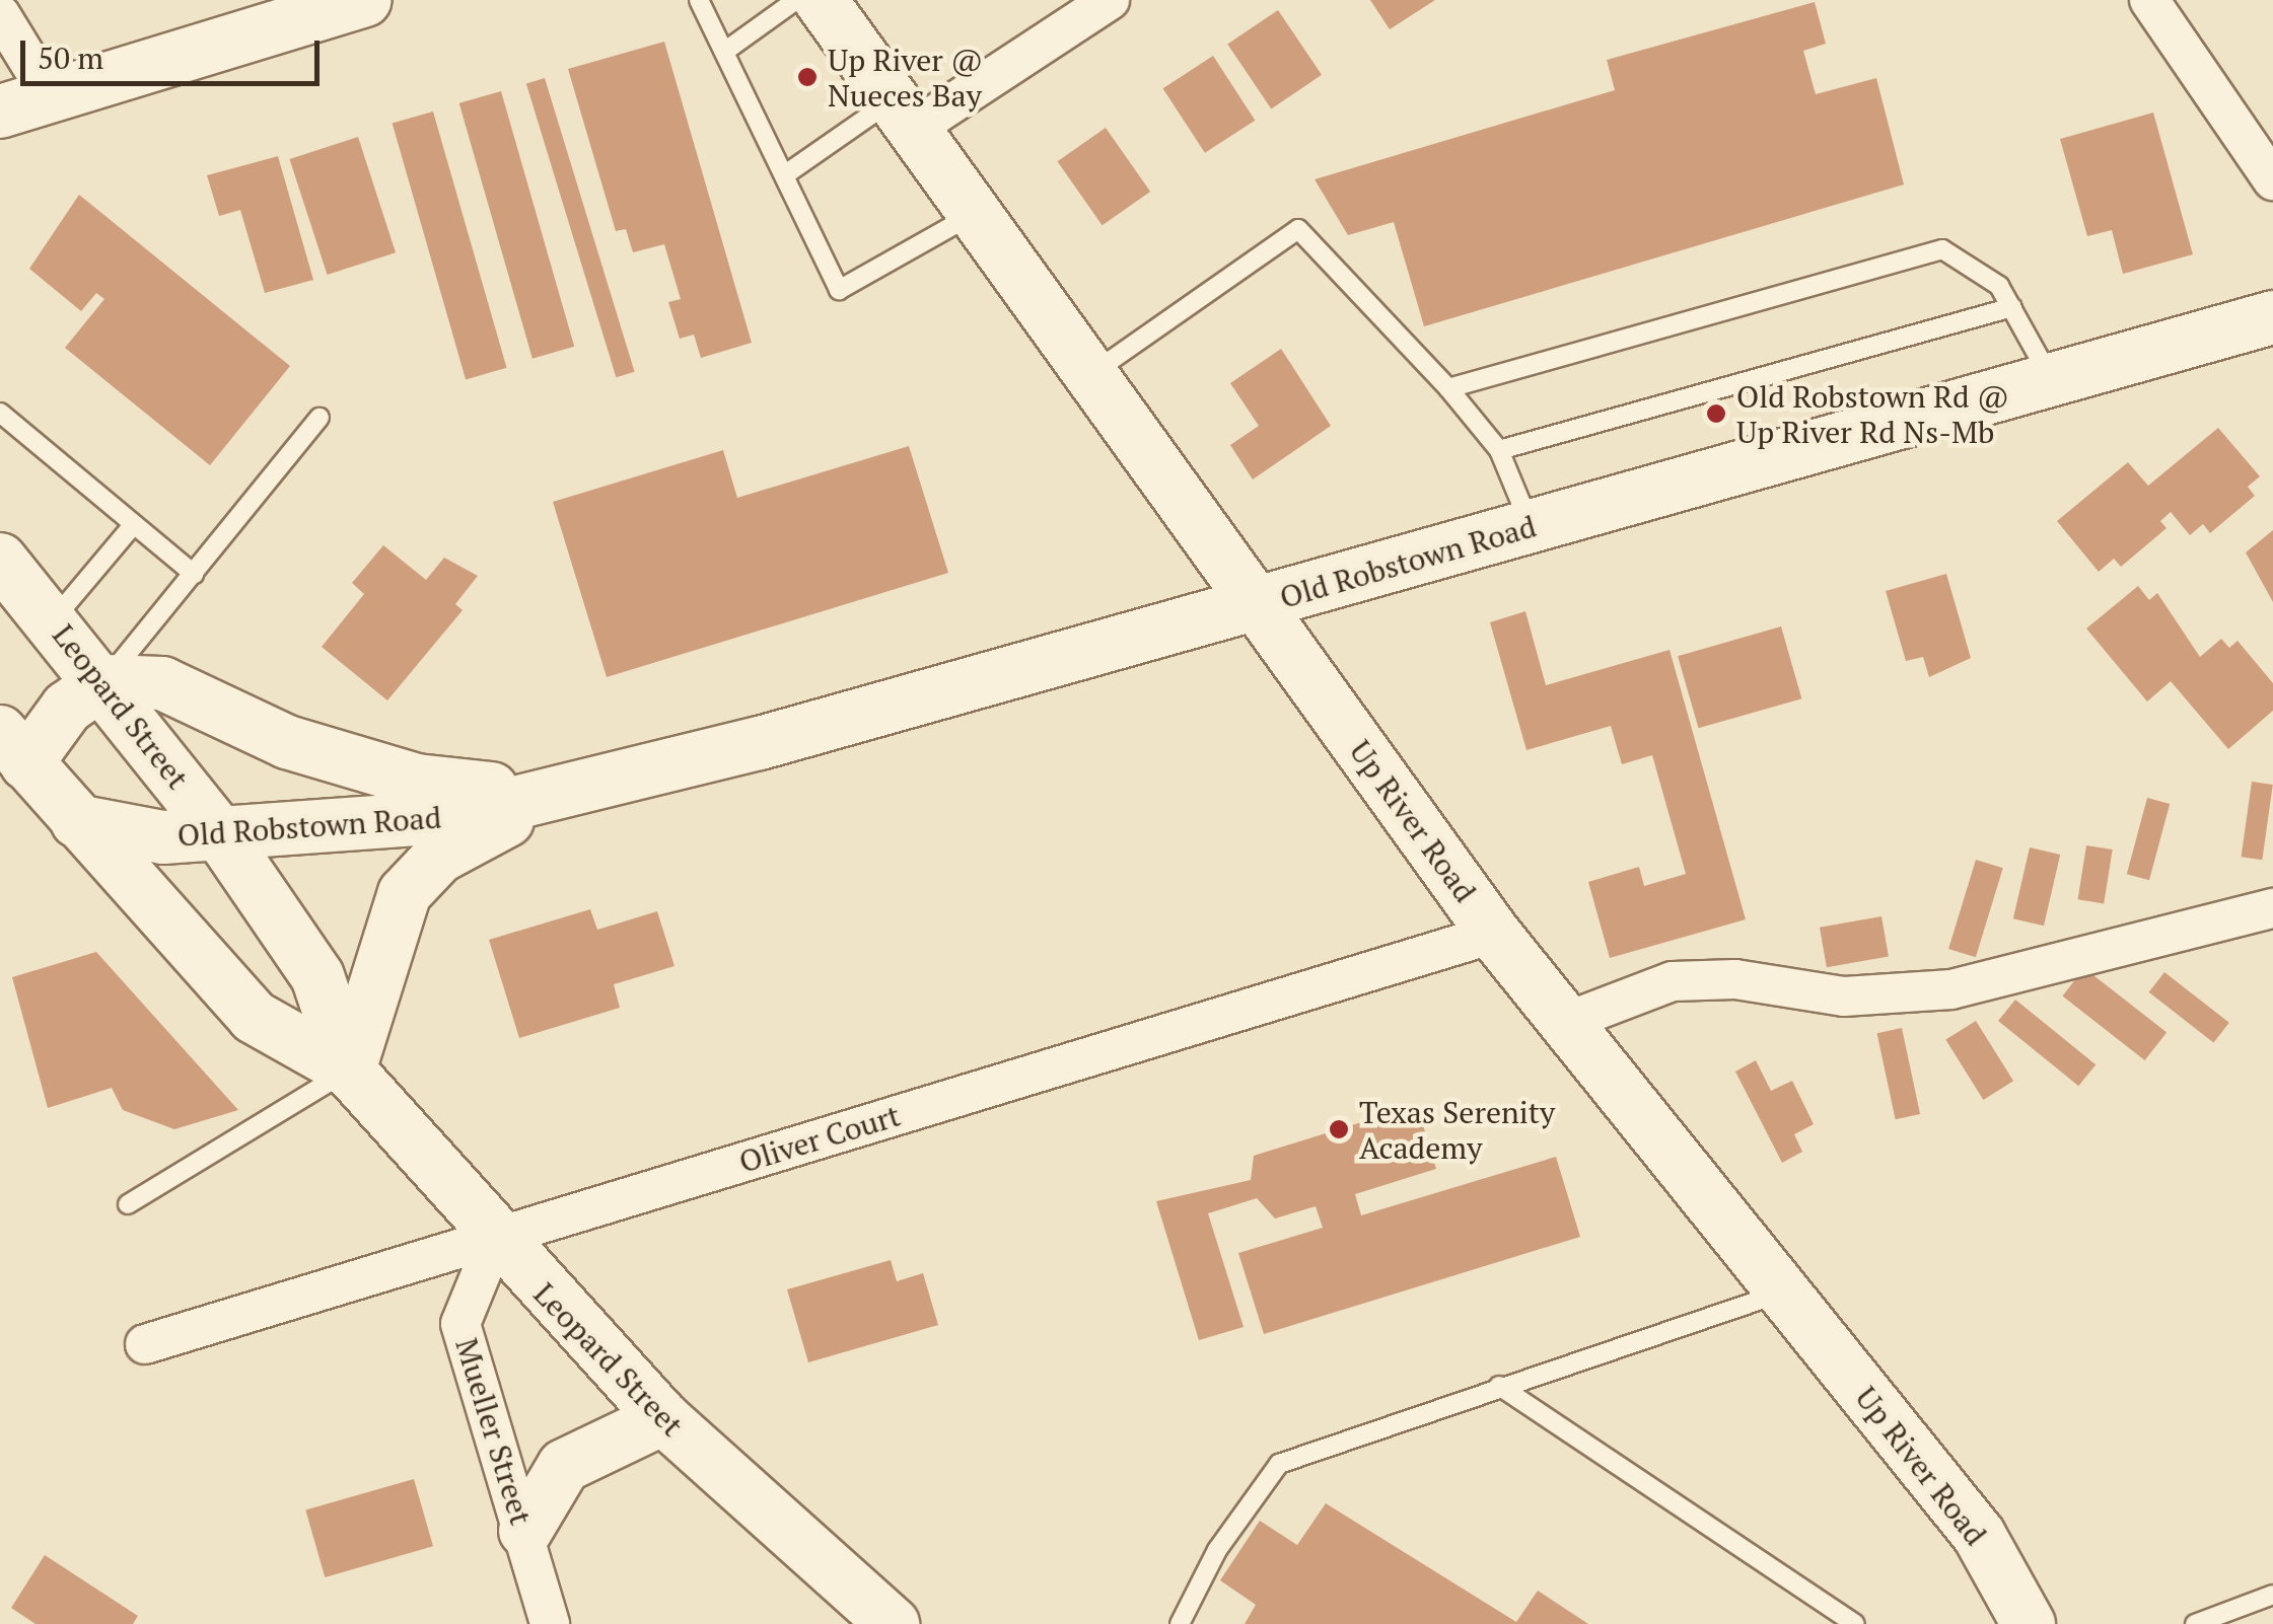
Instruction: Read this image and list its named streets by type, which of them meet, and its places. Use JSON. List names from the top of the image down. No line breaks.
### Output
{"streets":{"street":["Old Robstown Road","Leopard Street","Up River Road","Oliver Court","Mueller Street"]},"crossings":[["Old Robstown Road","Leopard Street"],["Old Robstown Road","Up River Road"],["Leopard Street","Oliver Court"],["Leopard Street","Mueller Street"],["Up River Road","Oliver Court"],["Oliver Court","Mueller Street"]],"places":["Up River @ Nueces Bay","Old Robstown Rd @ Up River Rd Ns-Mb","Texas Serenity Academy"],"scale_bar":"50 m"}
